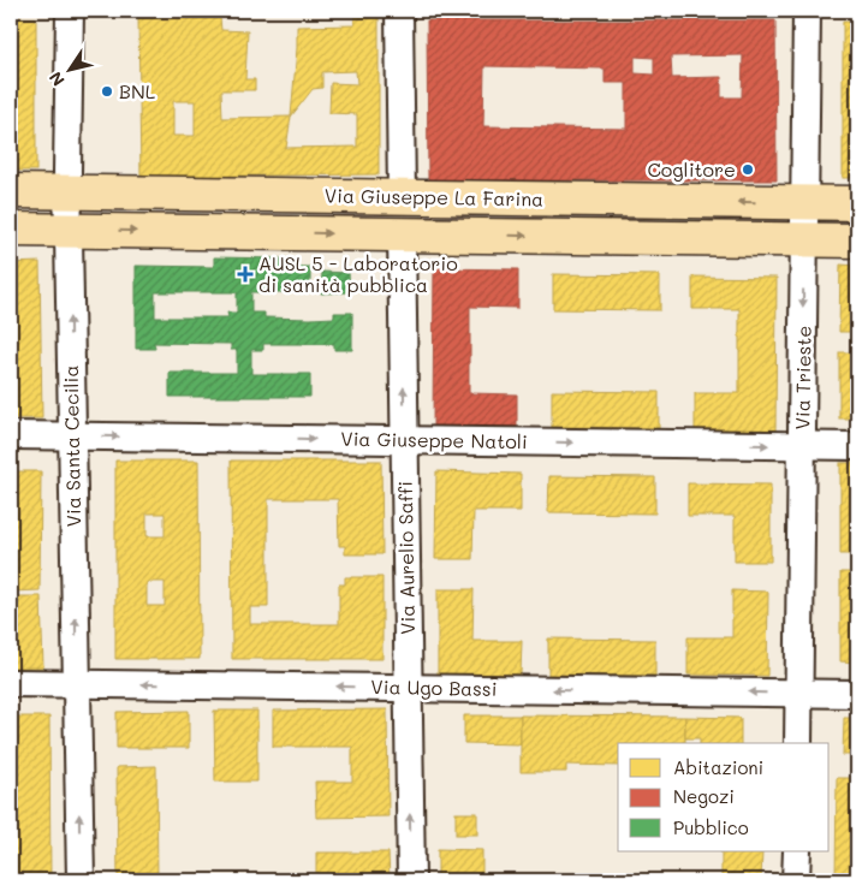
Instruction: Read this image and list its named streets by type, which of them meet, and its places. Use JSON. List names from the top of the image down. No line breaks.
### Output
{"streets":{"main road":["Via Giuseppe La Farina"],"street":["Via Trieste","Via Giuseppe Natoli","Via Santa Cecilia","Via Aurelio Saffi","Via Ugo Bassi"]},"crossings":[["Via Giuseppe La Farina","Via Trieste"],["Via Giuseppe La Farina","Via Santa Cecilia"],["Via Giuseppe La Farina","Via Aurelio Saffi"],["Via Trieste","Via Giuseppe Natoli"],["Via Trieste","Via Ugo Bassi"],["Via Giuseppe Natoli","Via Santa Cecilia"],["Via Giuseppe Natoli","Via Aurelio Saffi"],["Via Santa Cecilia","Via Ugo Bassi"],["Via Aurelio Saffi","Via Ugo Bassi"]],"one_way":["Via Giuseppe Natoli","Via Santa Cecilia","Via Aurelio Saffi","Via Ugo Bassi"],"places":{"other":["BNL","Coglitore"],"health":["AUSL 5 - Laboratorio di sanità pubblica"]},"legend":["Abitazioni","Negozi","Pubblico"],"north":"bottom left"}
